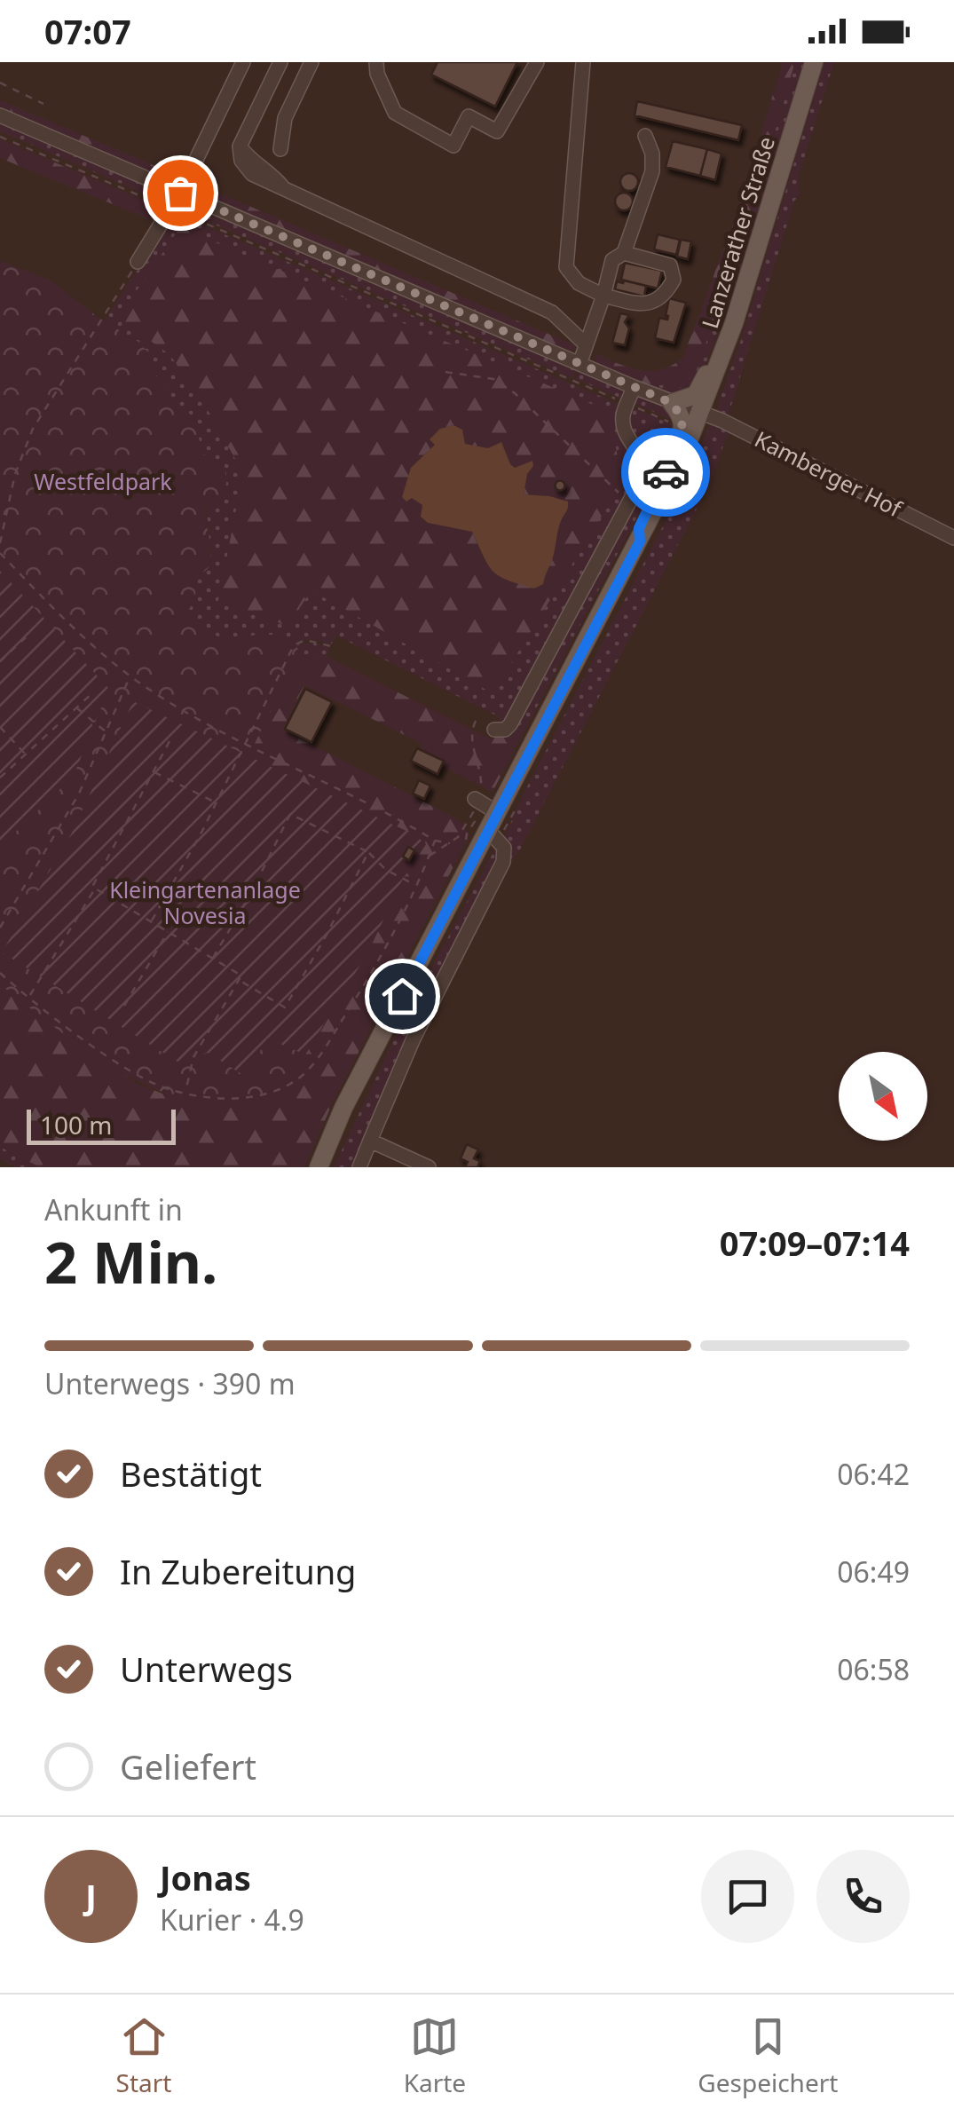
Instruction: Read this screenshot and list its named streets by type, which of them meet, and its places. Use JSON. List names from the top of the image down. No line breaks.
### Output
{"streets":{"main road":["Lanzerather Straße"],"street":["Kamberger Hof"]},"crossings":[["Lanzerather Straße","Kamberger Hof"]],"parks":["Westfeldpark","Kleingartenanlage Novesia"],"scale_bar":"100 m","north":"bottom right","page":{"status":"07:07","scale":"100 m","heading":["2 Min.","Ankunft in","07:09–07:14"],"panel":["Jonas","Kurier · 4.9"],"bar":"Unterwegs · 390 m","list":[["Bestätigt","06:42"],["In Zubereitung","06:49"],["Unterwegs","06:58"],"Geliefert"],"round":"J","tabs":["Start","Karte","Gespeichert"]}}
